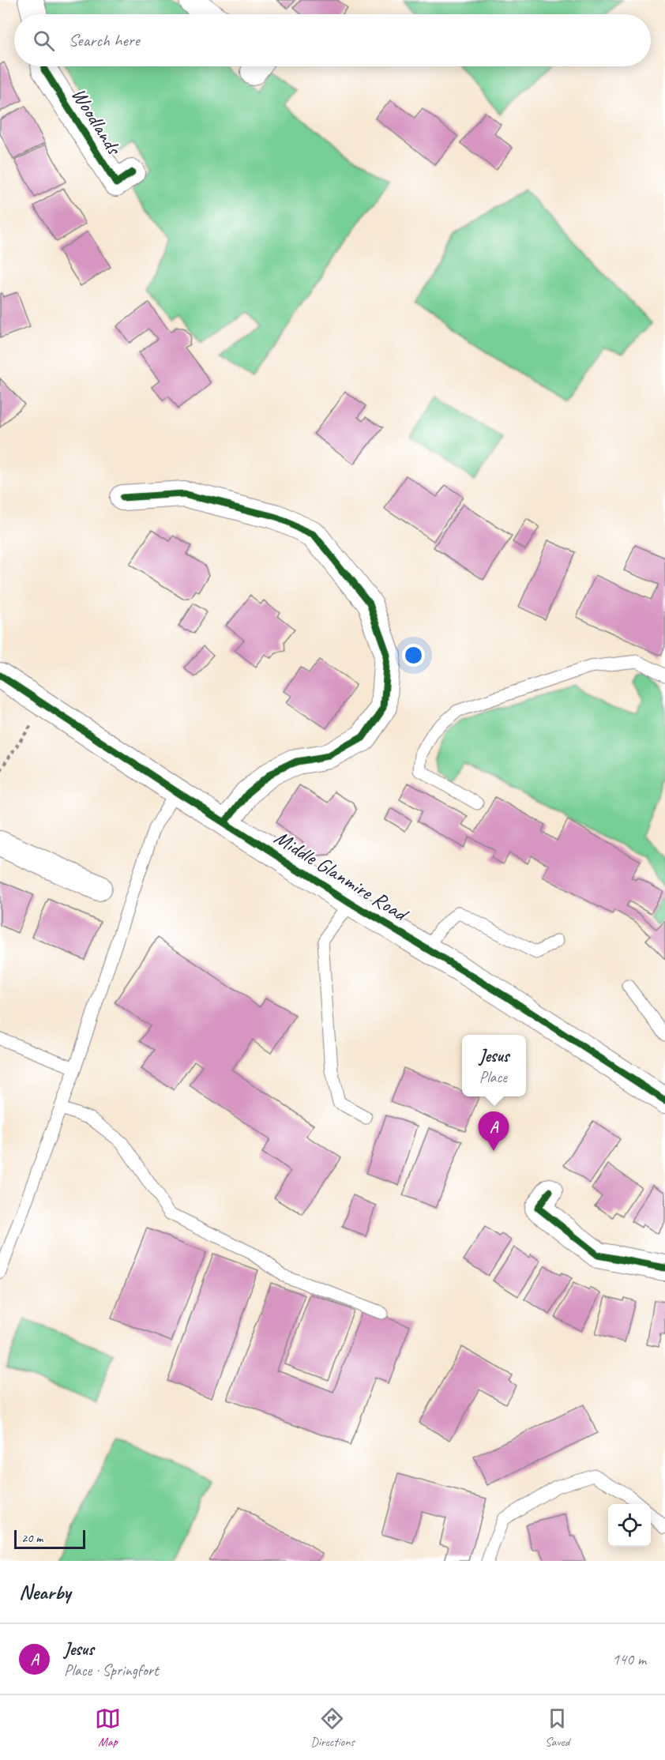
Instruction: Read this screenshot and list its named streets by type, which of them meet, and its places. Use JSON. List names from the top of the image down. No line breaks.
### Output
{"streets":{"street":["Woodlands","Middle Glanmire Road"]},"scale_bar":"20 m","page":{"search":"Search here","popup":["Jesus","Place"],"pins":"A","scale":"20 m","heading":"Nearby","list":[{"mark":"A","name":"Jesus","note":"Place · Springfort","value":"140 m"}],"nav":["Map","Directions","Saved"]}}
